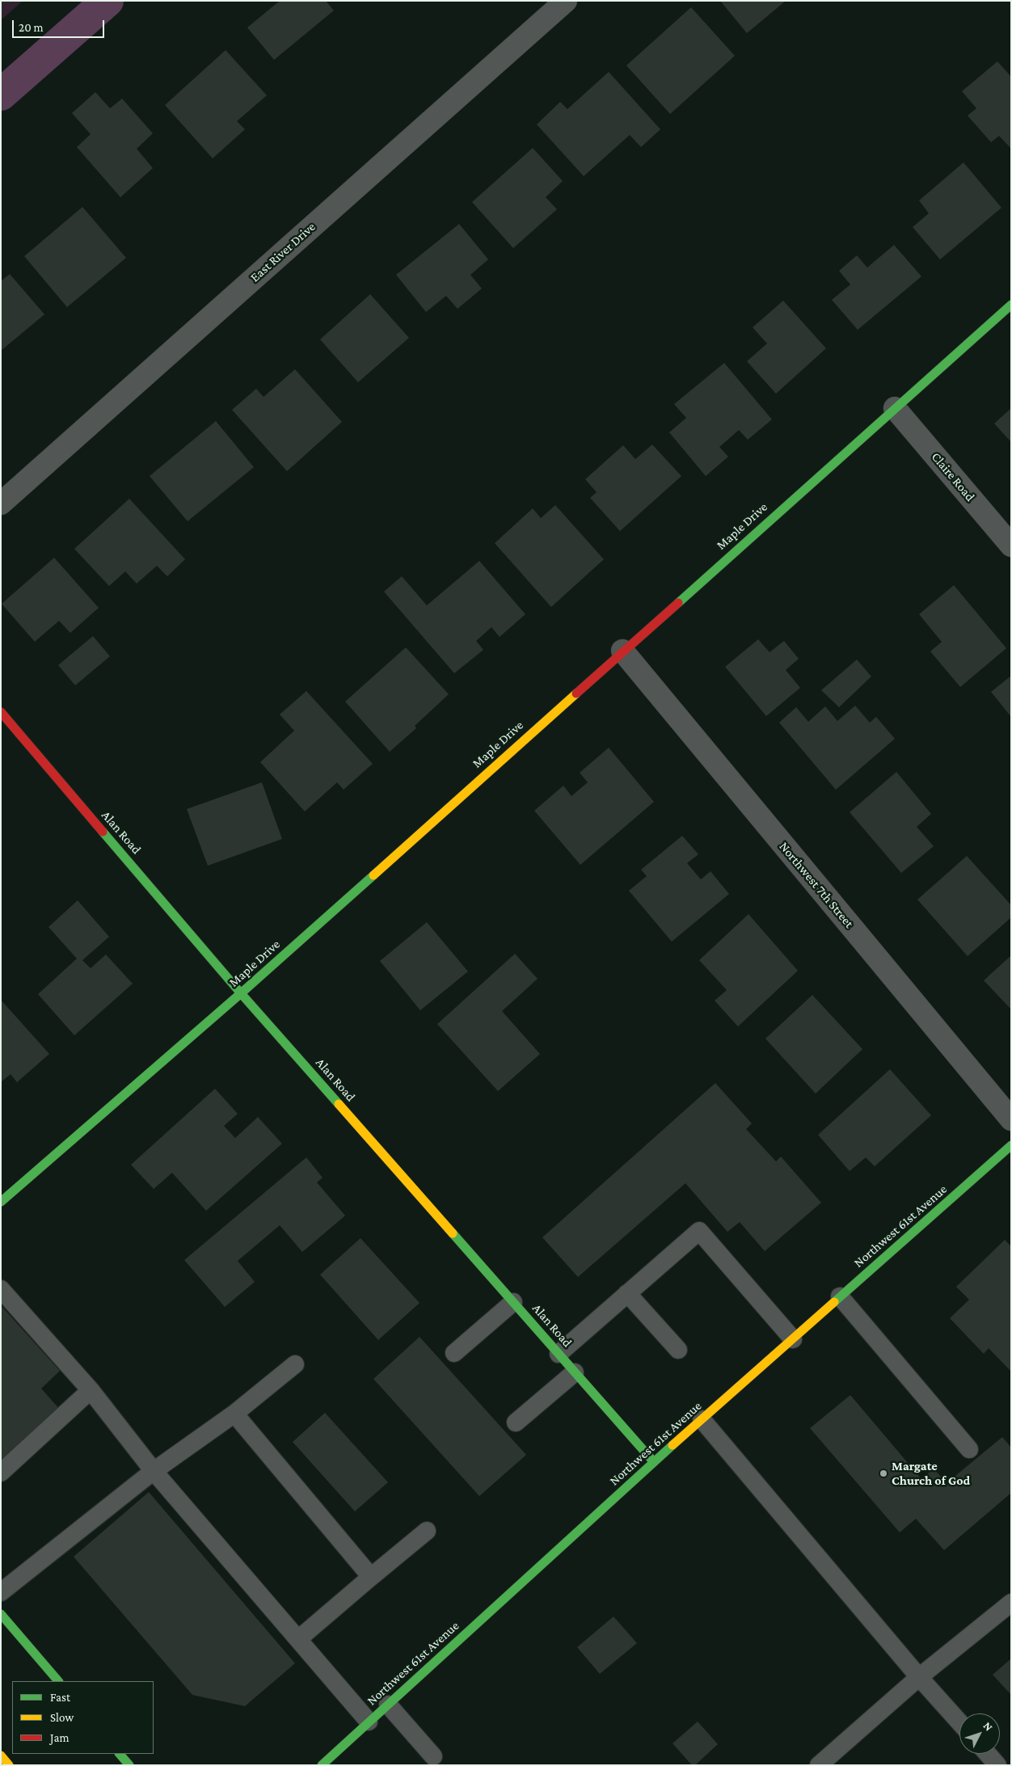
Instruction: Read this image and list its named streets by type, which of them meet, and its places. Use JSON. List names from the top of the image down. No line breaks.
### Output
{"streets":{"street":["East River Drive","Claire Road","Maple Drive","Alan Road","Northwest 7th Street","Northwest 61st Avenue"]},"crossings":[["Claire Road","Maple Drive"],["Maple Drive","Alan Road"],["Maple Drive","Northwest 7th Street"],["Alan Road","Northwest 61st Avenue"]],"places":["Margate Church of God"],"legend":["Fast","Slow","Jam"],"scale_bar":"20 m","north":"top right"}
